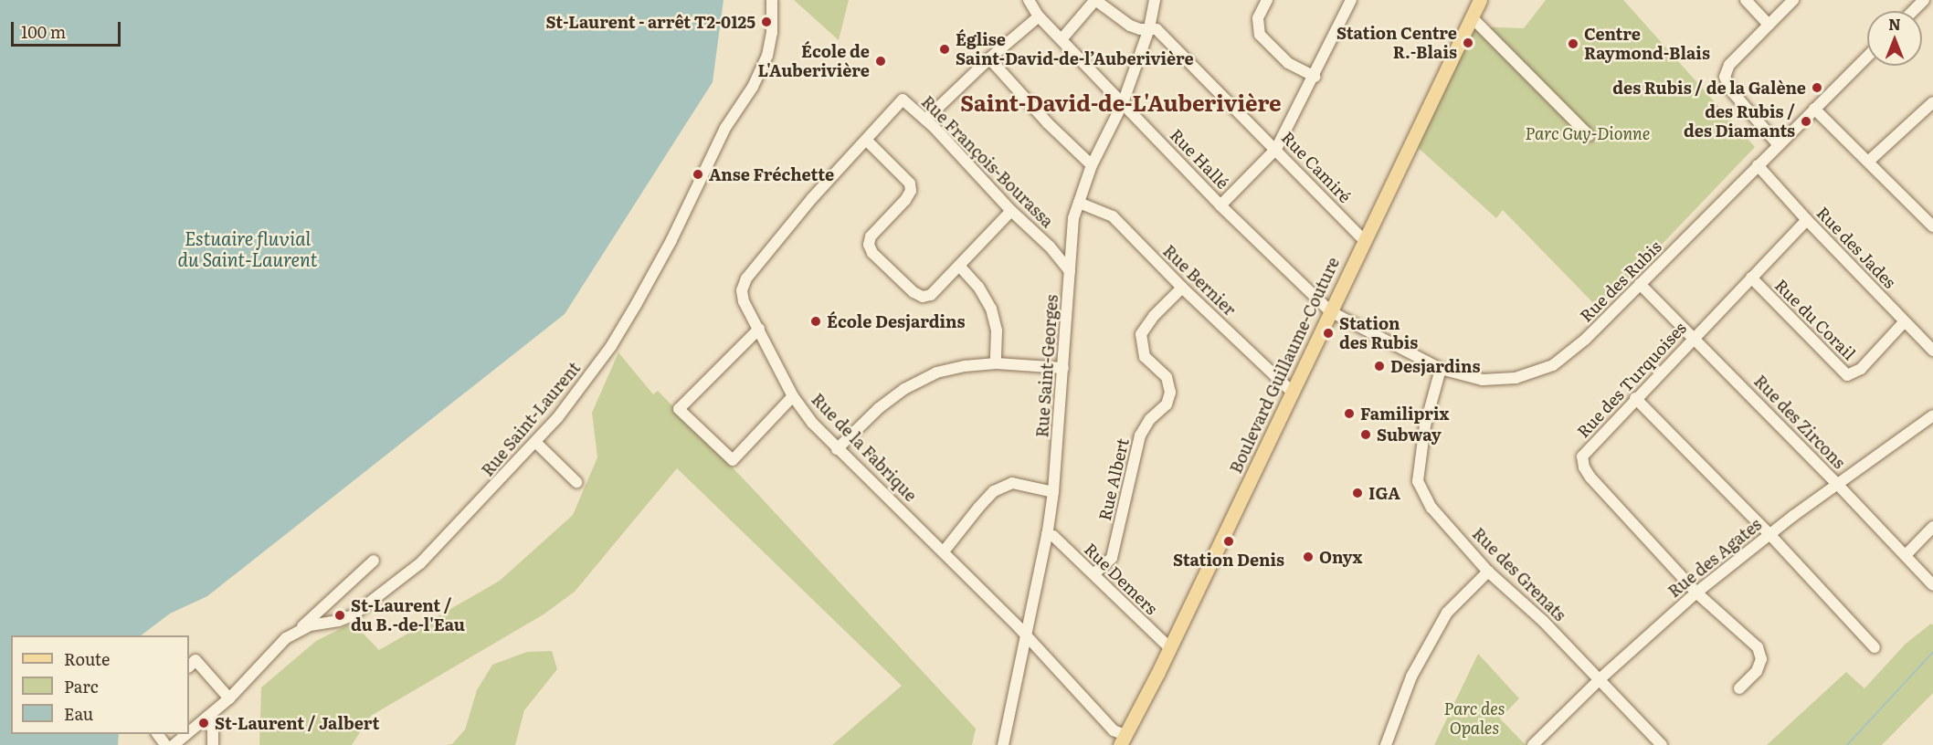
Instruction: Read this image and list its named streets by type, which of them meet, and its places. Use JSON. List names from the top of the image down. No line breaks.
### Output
{"streets":{"main road":["Boulevard Guillaume-Couture"],"street":["Rue Hallé","Rue François-Bourassa","Rue Camiré","Rue des Jades","Rue Bernier","Rue des Rubis","Rue du Corail","Rue Saint-Georges","Rue des Turquoises","Rue Saint-Laurent","Rue des Zircons","Rue de la Fabrique","Rue Albert","Rue des Agates","Rue des Grenats","Rue Demers"]},"crossings":[["Rue Hallé","Rue Camiré"],["Rue Hallé","Rue des Rubis"],["Rue Hallé","Boulevard Guillaume-Couture"],["Rue Hallé","Rue Saint-Georges"],["Rue François-Bourassa","Rue Saint-Georges"],["Rue François-Bourassa","Rue de la Fabrique"],["Rue Camiré","Boulevard Guillaume-Couture"],["Rue Camiré","Rue Saint-Georges"],["Rue des Jades","Rue des Rubis"],["Rue des Jades","Rue du Corail"],["Rue des Jades","Rue des Turquoises"],["Rue Bernier","Boulevard Guillaume-Couture"],["Rue Bernier","Rue Saint-Georges"],["Rue Bernier","Rue Albert"],["Rue des Rubis","Boulevard Guillaume-Couture"],["Rue des Rubis","Rue des Zircons"],["Rue des Rubis","Rue des Grenats"],["Rue du Corail","Rue des Turquoises"],["Boulevard Guillaume-Couture","Rue de la Fabrique"],["Boulevard Guillaume-Couture","Rue Demers"],["Rue Saint-Georges","Rue de la Fabrique"],["Rue Saint-Georges","Rue Demers"],["Rue des Turquoises","Rue des Zircons"],["Rue des Turquoises","Rue des Agates"],["Rue des Zircons","Rue des Agates"],["Rue Albert","Rue Demers"],["Rue des Agates","Rue des Grenats"]],"districts":["Saint-David-de-L'Auberivière"],"water":["Estuaire fluvial du Saint-Laurent"],"parks":["Parc Guy-Dionne","Parc des Opales"],"places":["St-Laurent - arrêt T2-0125","Station Centre R.-Blais","Centre Raymond-Blais","Église Saint-David-de-l’Auberivière","École de L'Auberivière","des Rubis / de la Galène","des Rubis / des Diamants","Anse Fréchette","École Desjardins","Station des Rubis","Desjardins","Familiprix","Subway","IGA","Station Denis","Onyx","St-Laurent / du B.-de-l'Eau","St-Laurent / Jalbert"],"legend":["Route","Parc","Eau"],"scale_bar":"100 m","north":"top"}
